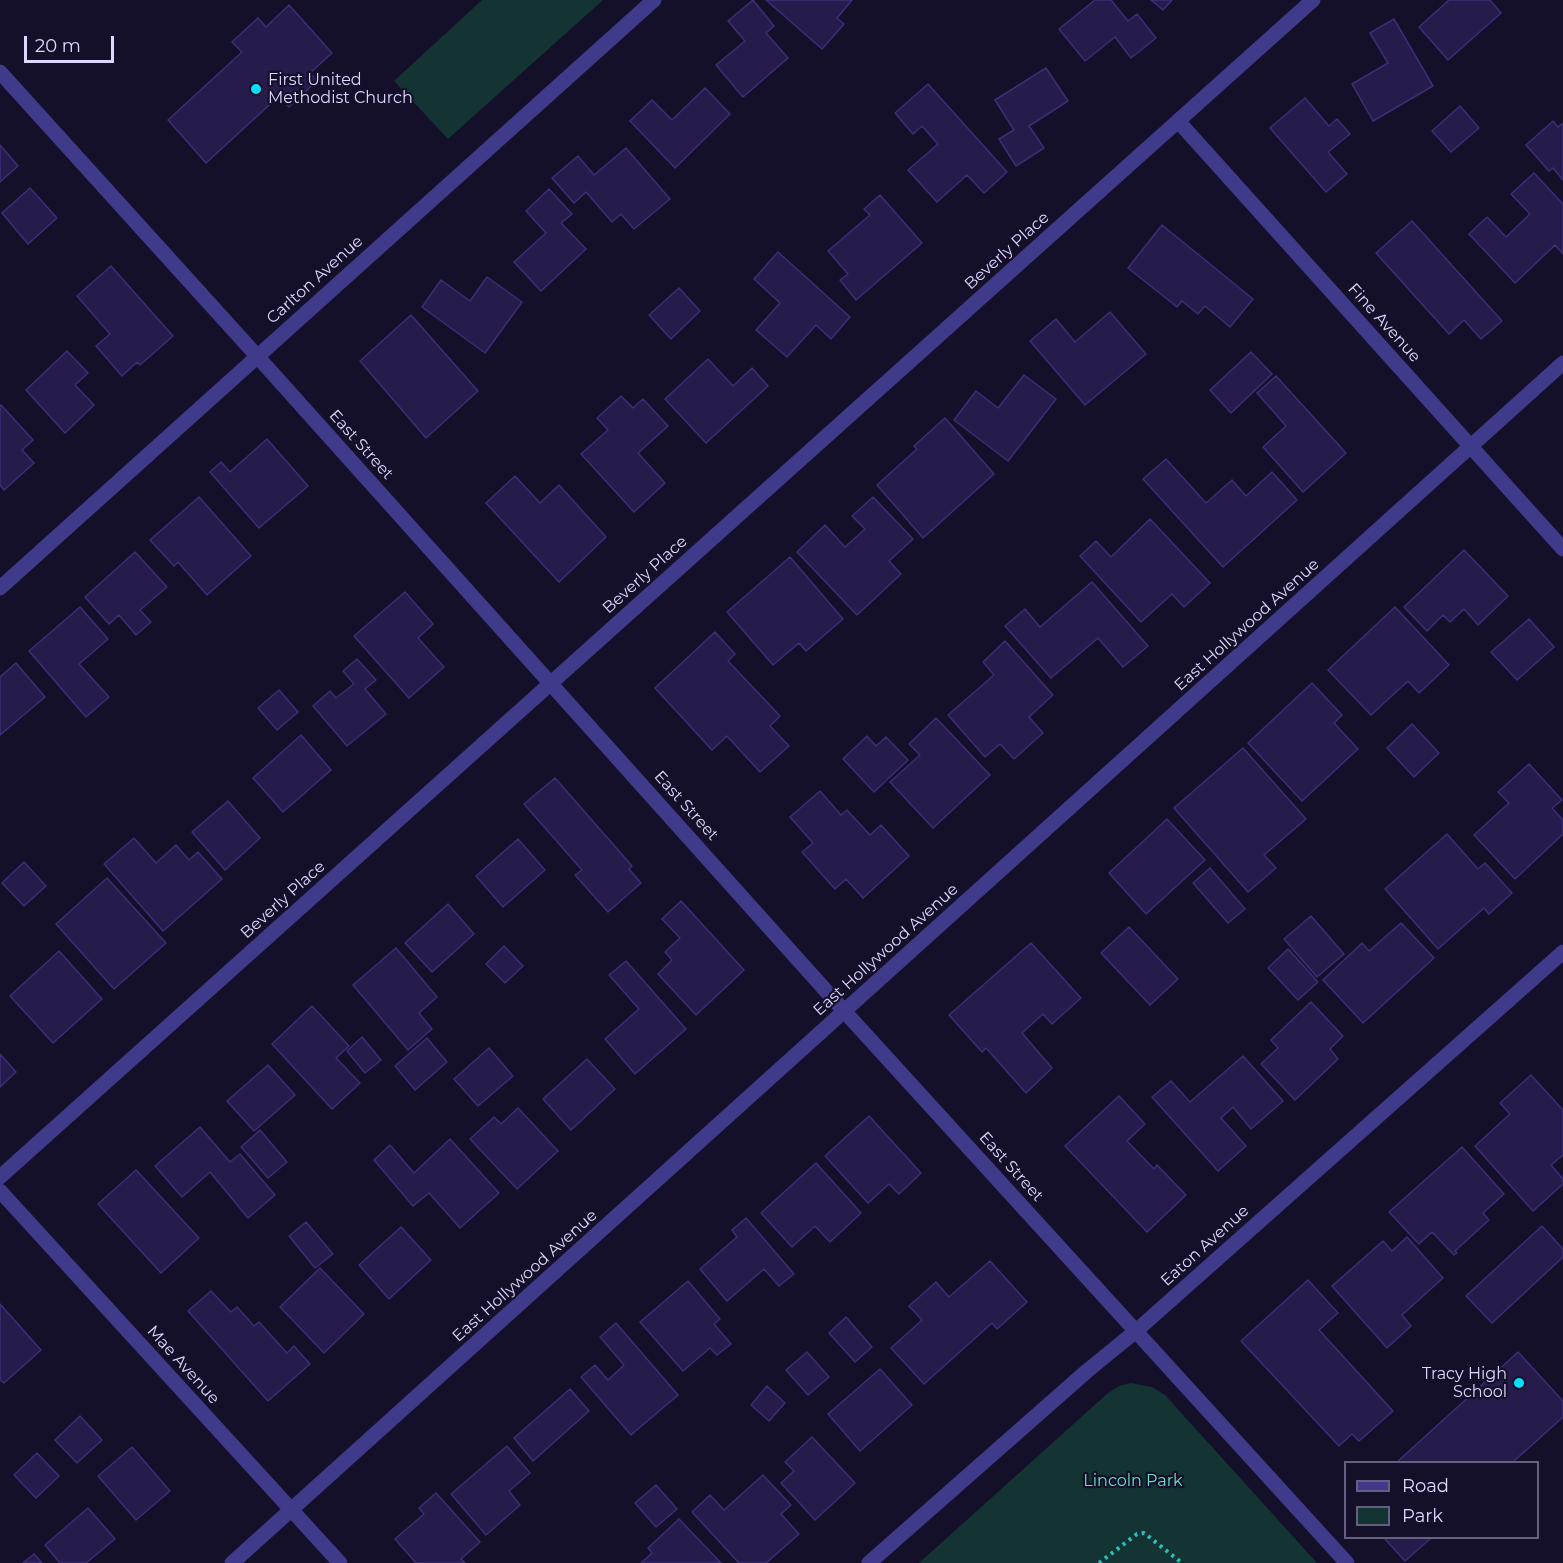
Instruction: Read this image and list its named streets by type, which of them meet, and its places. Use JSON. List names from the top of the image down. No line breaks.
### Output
{"streets":{"street":["Beverly Place","Carlton Avenue","Fine Avenue","East Street","East Hollywood Avenue","Eaton Avenue","Mae Avenue"]},"crossings":[["Beverly Place","Fine Avenue"],["Beverly Place","East Street"],["Carlton Avenue","East Street"],["Fine Avenue","East Hollywood Avenue"],["East Street","East Hollywood Avenue"],["East Street","Eaton Avenue"],["East Hollywood Avenue","Mae Avenue"]],"parks":["Lincoln Park"],"places":["First United Methodist Church","Tracy High School"],"legend":["Road","Park"],"scale_bar":"20 m"}
